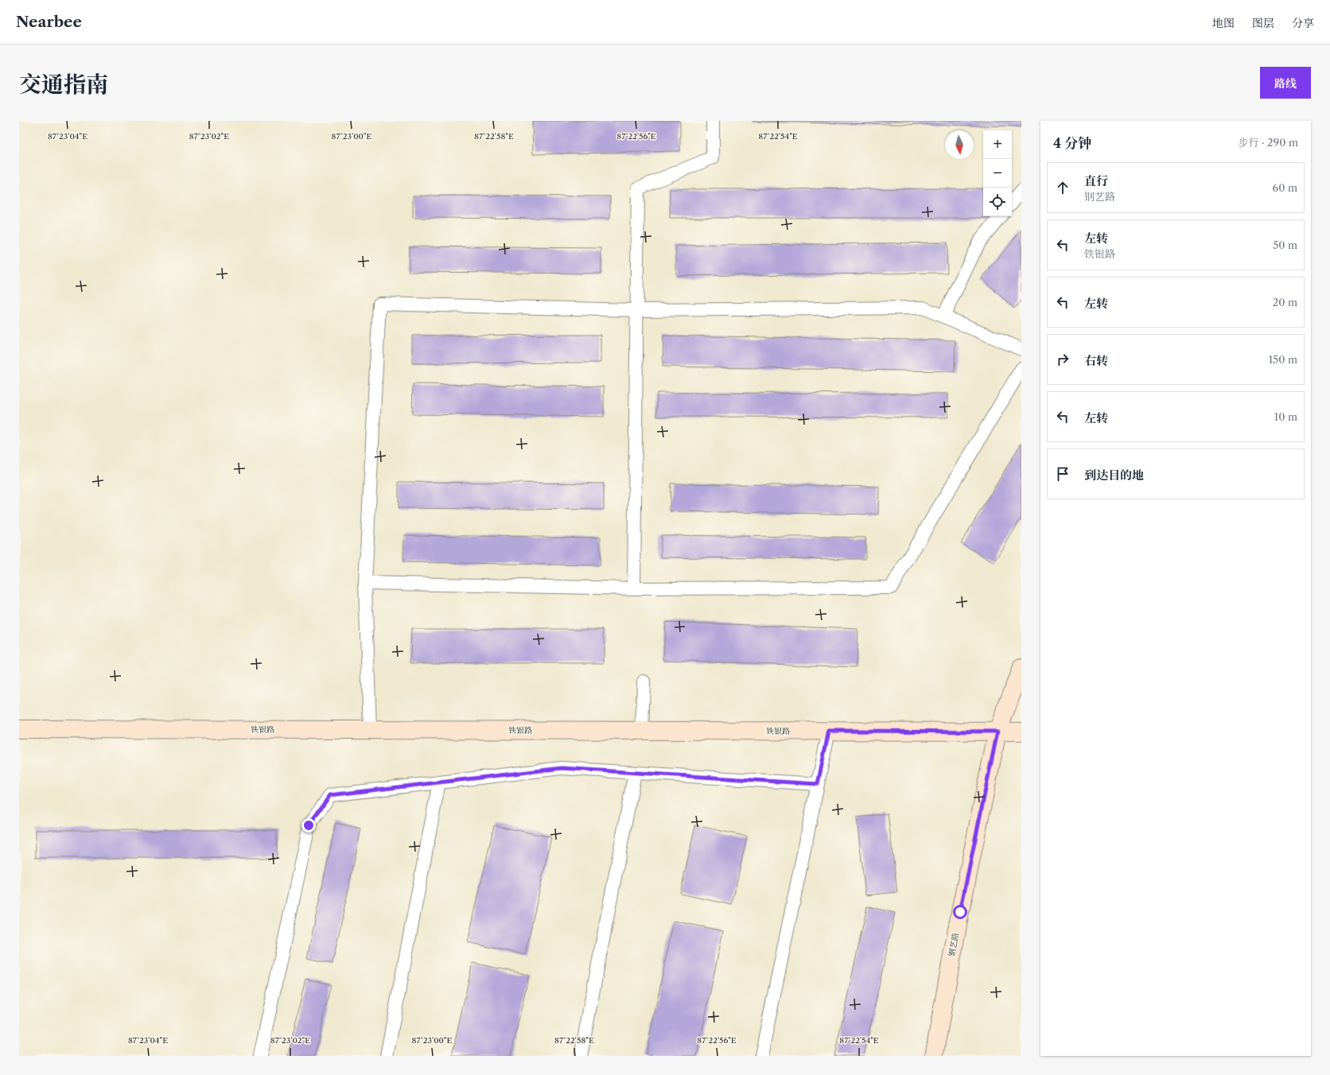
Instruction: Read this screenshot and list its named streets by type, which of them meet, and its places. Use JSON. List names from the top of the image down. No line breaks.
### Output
{"streets":{"main road":["铁银路","钢艺路"]},"crossings":[["铁银路","钢艺路"]],"north":"bottom","page":{"header":"Nearbee","nav":["地图","图层","分享"],"title":"交通指南","buttons":"路线","heading":["4 分钟","步行 · 290 m"],"map_buttons":["+","−"],"list":[["直行","钢艺路","60 m"],["左转","铁银路","50 m"],["左转","20 m"],["右转","150 m"],["左转","10 m"],"到达目的地"]},"coordinates":["87°23'04\"E","87°23'02\"E","87°23'00\"E","87°22'58\"E","87°22'56\"E","87°22'54\"E"]}
